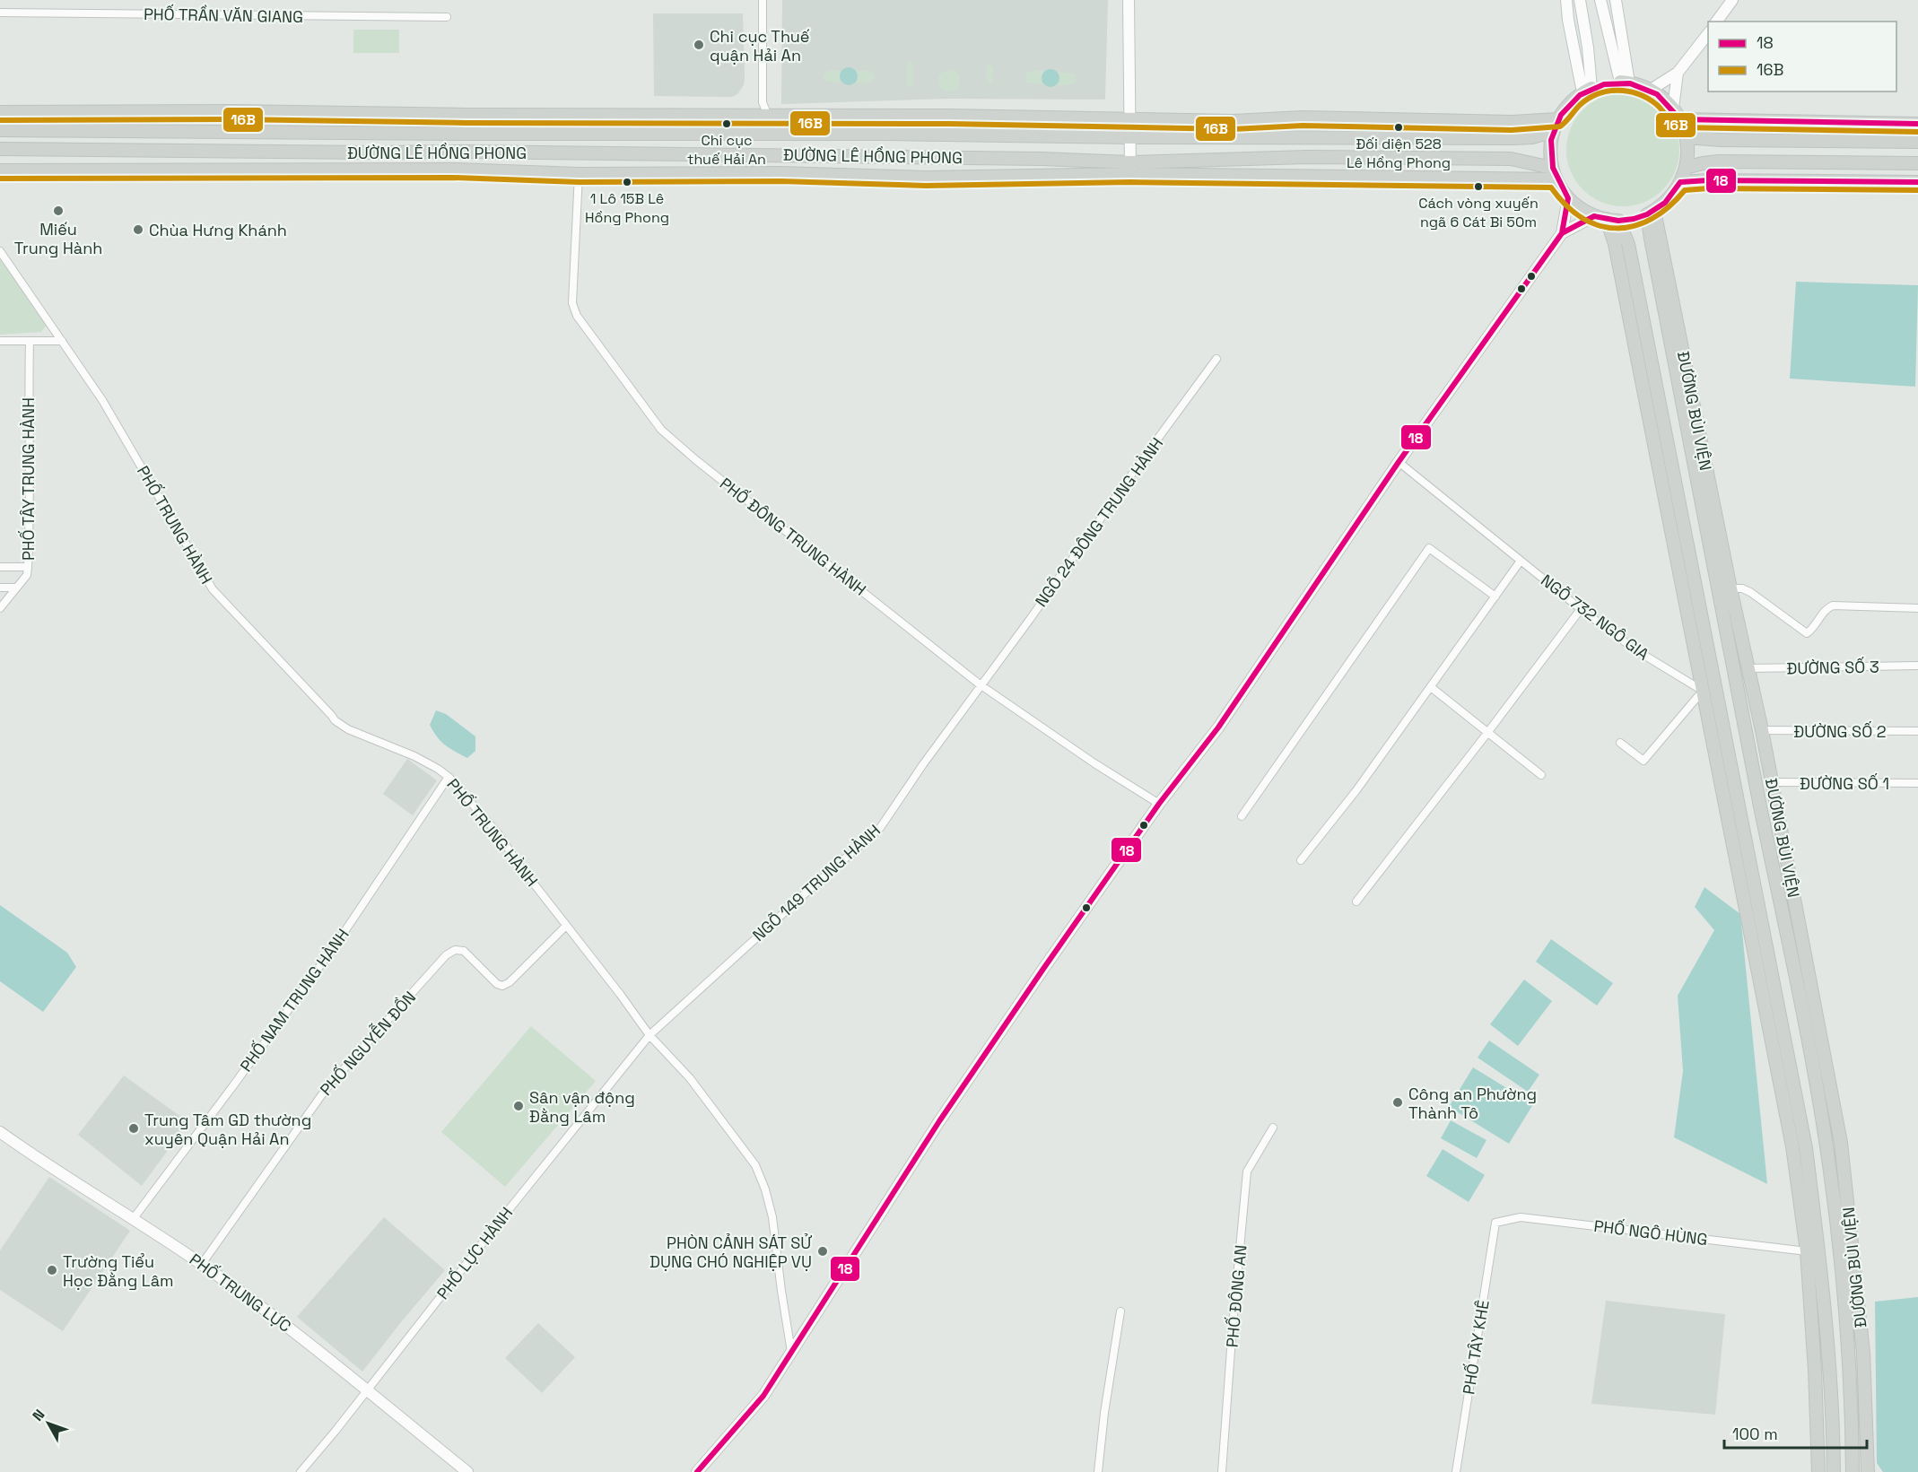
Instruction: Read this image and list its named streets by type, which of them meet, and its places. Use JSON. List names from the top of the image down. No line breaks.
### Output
{"streets":{"main road":["ĐƯỜNG LÊ HỒNG PHONG","ĐƯỜNG BÙI VIỆN","PHỐ TRUNG LỰC"],"street":["PHỐ TRẦN VĂN GIANG","PHỐ TÂY TRUNG HÀNH","NGÕ 24 ĐÔNG TRUNG HÀNH","PHỐ TRUNG HÀNH","PHỐ ĐÔNG TRUNG HÀNH","NGÕ 732 NGÔ GIA","ĐƯỜNG SỐ 3","ĐƯỜNG SỐ 2","ĐƯỜNG SỐ 1","NGÕ 149 TRUNG HÀNH","PHỐ NAM TRUNG HÀNH","PHỐ NGUYỄN ĐỒN","PHỐ NGÔ HÙNG","PHỐ LỰC HÀNH","PHỐ ĐÔNG AN","PHỐ TÂY KHÊ"]},"crossings":[["ĐƯỜNG LÊ HỒNG PHONG","PHỐ ĐÔNG TRUNG HÀNH"],["ĐƯỜNG BÙI VIỆN","ĐƯỜNG SỐ 3"],["ĐƯỜNG BÙI VIỆN","ĐƯỜNG SỐ 2"],["ĐƯỜNG BÙI VIỆN","ĐƯỜNG SỐ 1"],["NGÕ 24 ĐÔNG TRUNG HÀNH","PHỐ ĐÔNG TRUNG HÀNH"],["NGÕ 24 ĐÔNG TRUNG HÀNH","NGÕ 149 TRUNG HÀNH"],["PHỐ TRUNG HÀNH","NGÕ 149 TRUNG HÀNH"],["PHỐ TRUNG HÀNH","PHỐ NAM TRUNG HÀNH"],["PHỐ TRUNG HÀNH","PHỐ NGUYỄN ĐỒN"],["PHỐ TRUNG HÀNH","PHỐ LỰC HÀNH"],["PHỐ ĐÔNG TRUNG HÀNH","NGÕ 149 TRUNG HÀNH"],["NGÕ 149 TRUNG HÀNH","PHỐ LỰC HÀNH"],["PHỐ NAM TRUNG HÀNH","PHỐ TRUNG LỰC"],["PHỐ NGUYỄN ĐỒN","PHỐ TRUNG LỰC"],["PHỐ NGÔ HÙNG","PHỐ TÂY KHÊ"],["PHỐ LỰC HÀNH","PHỐ TRUNG LỰC"]],"places":["Chi cục Thuế quận Hải An","Chi cục thuế Hải An","Đối diện 528 Lê Hồng Phong","1 Lô 15B Lê Hồng Phong","Cách vòng xuyến ngã 6 Cát Bi 50m","Miếu Trung Hành","Chùa Hưng Khánh","Công an Phường Thành Tô","Sân vận động Đằng Lâm","Trung Tâm GD thường xuyên Quận Hải An","PHÒN CẢNH SÁT SỬ DỤNG CHÓ NGHIỆP VỤ","Trường Tiểu Học Đằng Lâm"],"lines":["transit line 18","transit line 16B"],"legend":["18","16B"],"scale_bar":"100 m","north":"top left"}
